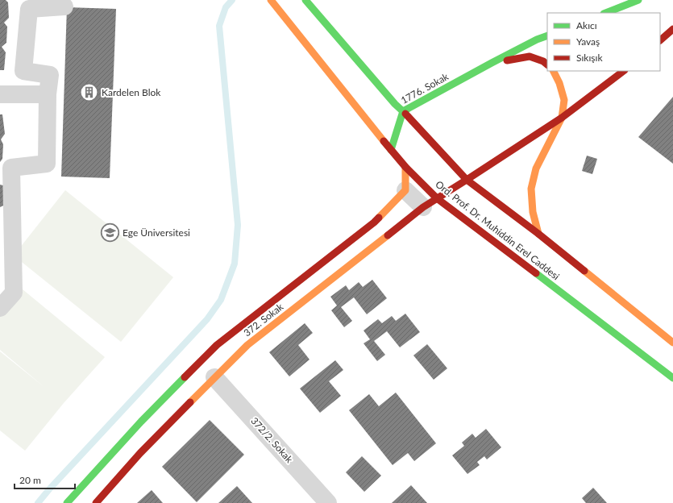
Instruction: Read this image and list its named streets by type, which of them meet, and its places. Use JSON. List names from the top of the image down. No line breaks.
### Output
{"streets":{"main road":["1776. Sokak","Ord. Prof. Dr. Muhiddin Erel Caddesi","372. Sokak"],"street":["372/2. Sokak"]},"crossings":[["1776. Sokak","Ord. Prof. Dr. Muhiddin Erel Caddesi"],["Ord. Prof. Dr. Muhiddin Erel Caddesi","372. Sokak"],["372. Sokak","372/2. Sokak"]],"places":{"building":["Kardelen Blok"],"school or university":["Ege Üniversitesi"]},"legend":["Akıcı","Yavaş","Sıkışık"],"scale_bar":"20 m"}
